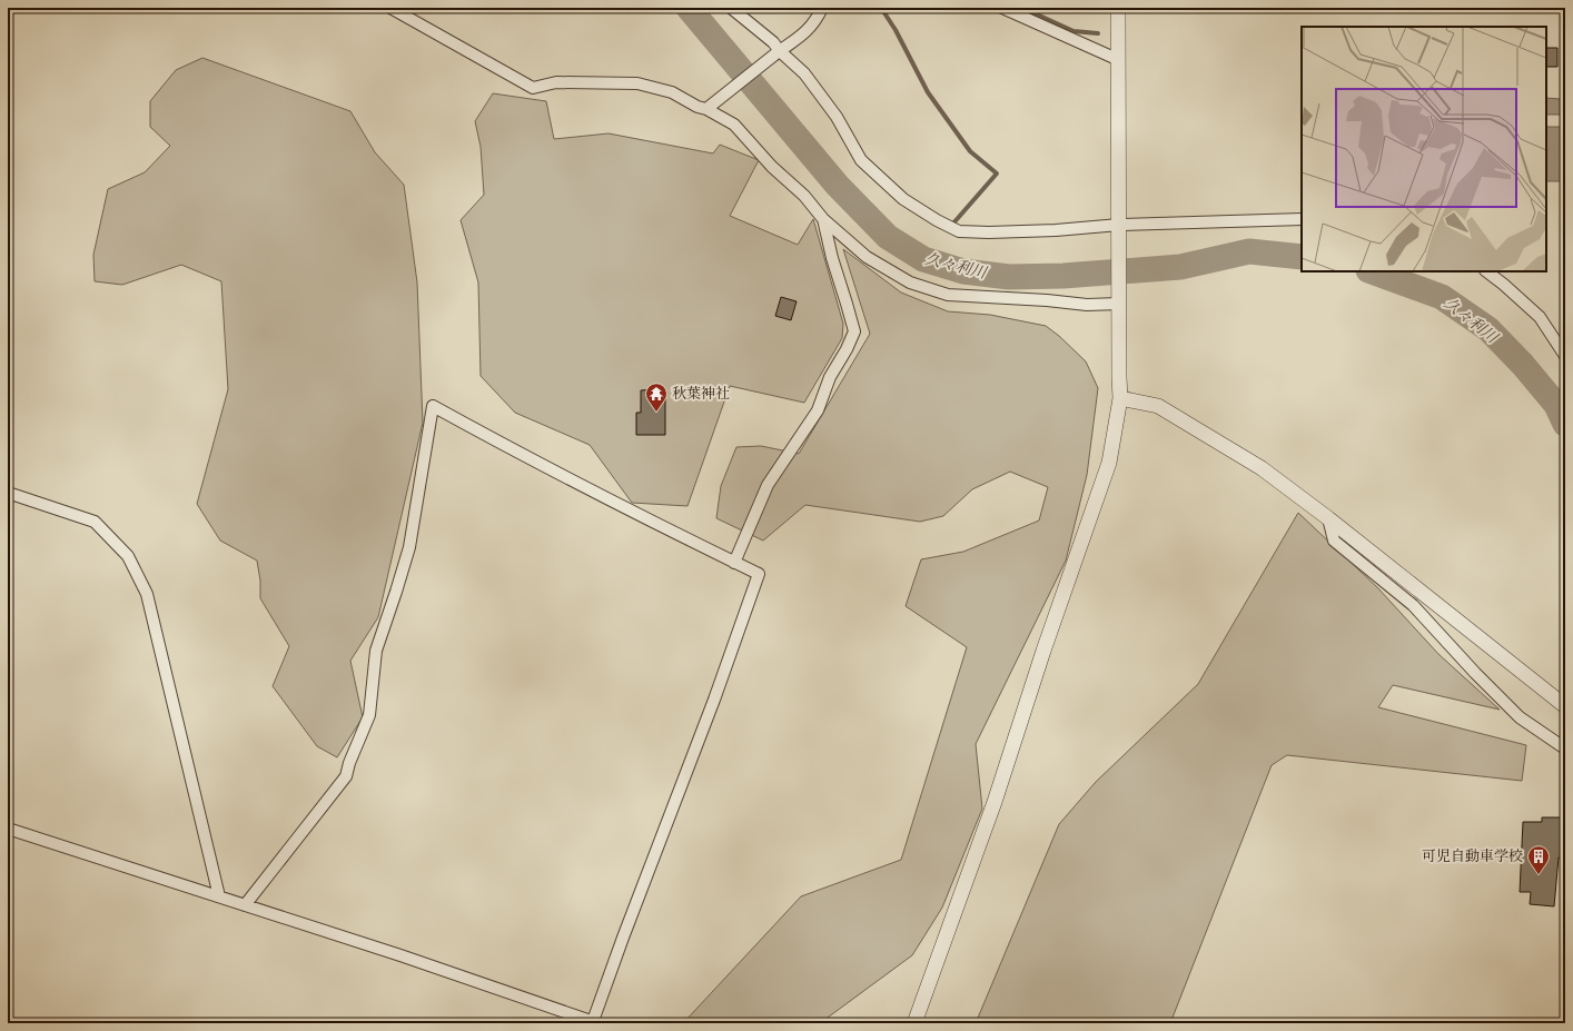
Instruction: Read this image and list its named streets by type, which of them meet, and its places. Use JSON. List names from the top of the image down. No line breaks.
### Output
{"water":["久々利川"],"places":{"temple":["秋葉神社"],"building":["可児自動車学校"]}}
